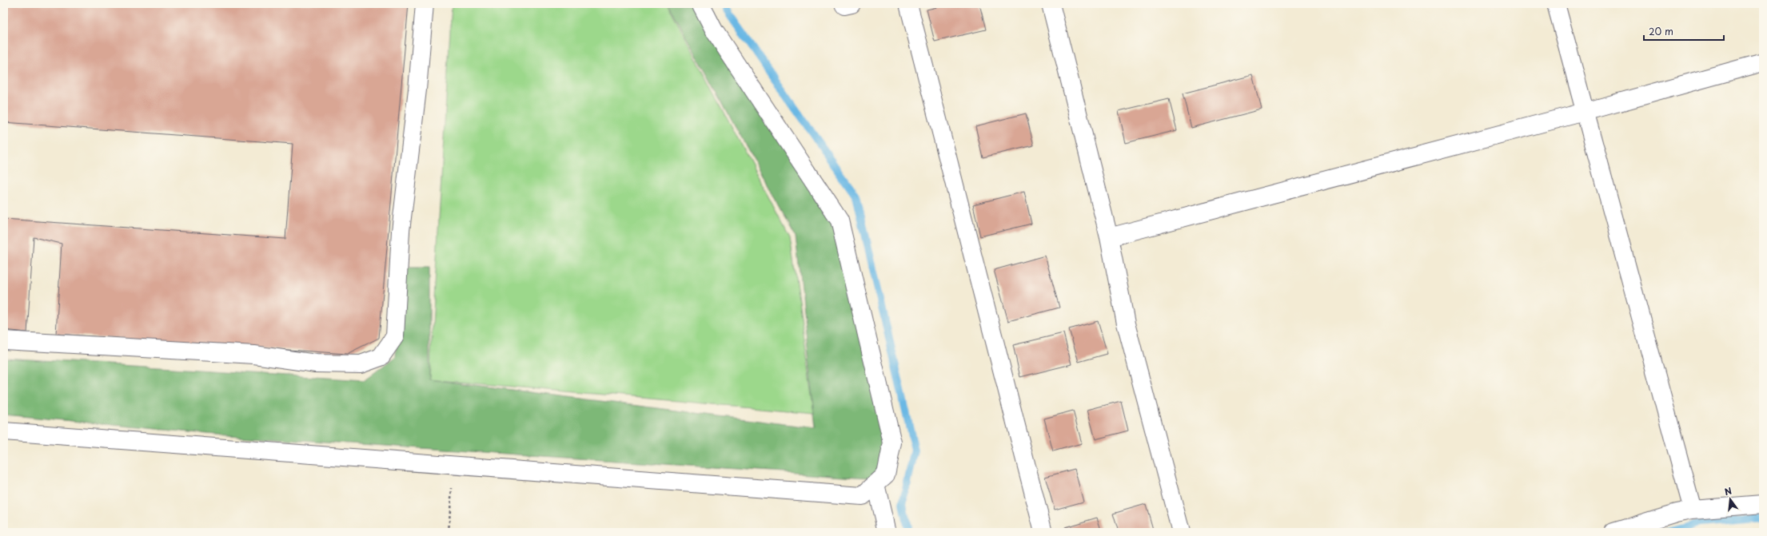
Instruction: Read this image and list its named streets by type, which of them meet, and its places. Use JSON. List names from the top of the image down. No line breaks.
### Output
{"scale_bar":"20 m","north":"top"}
